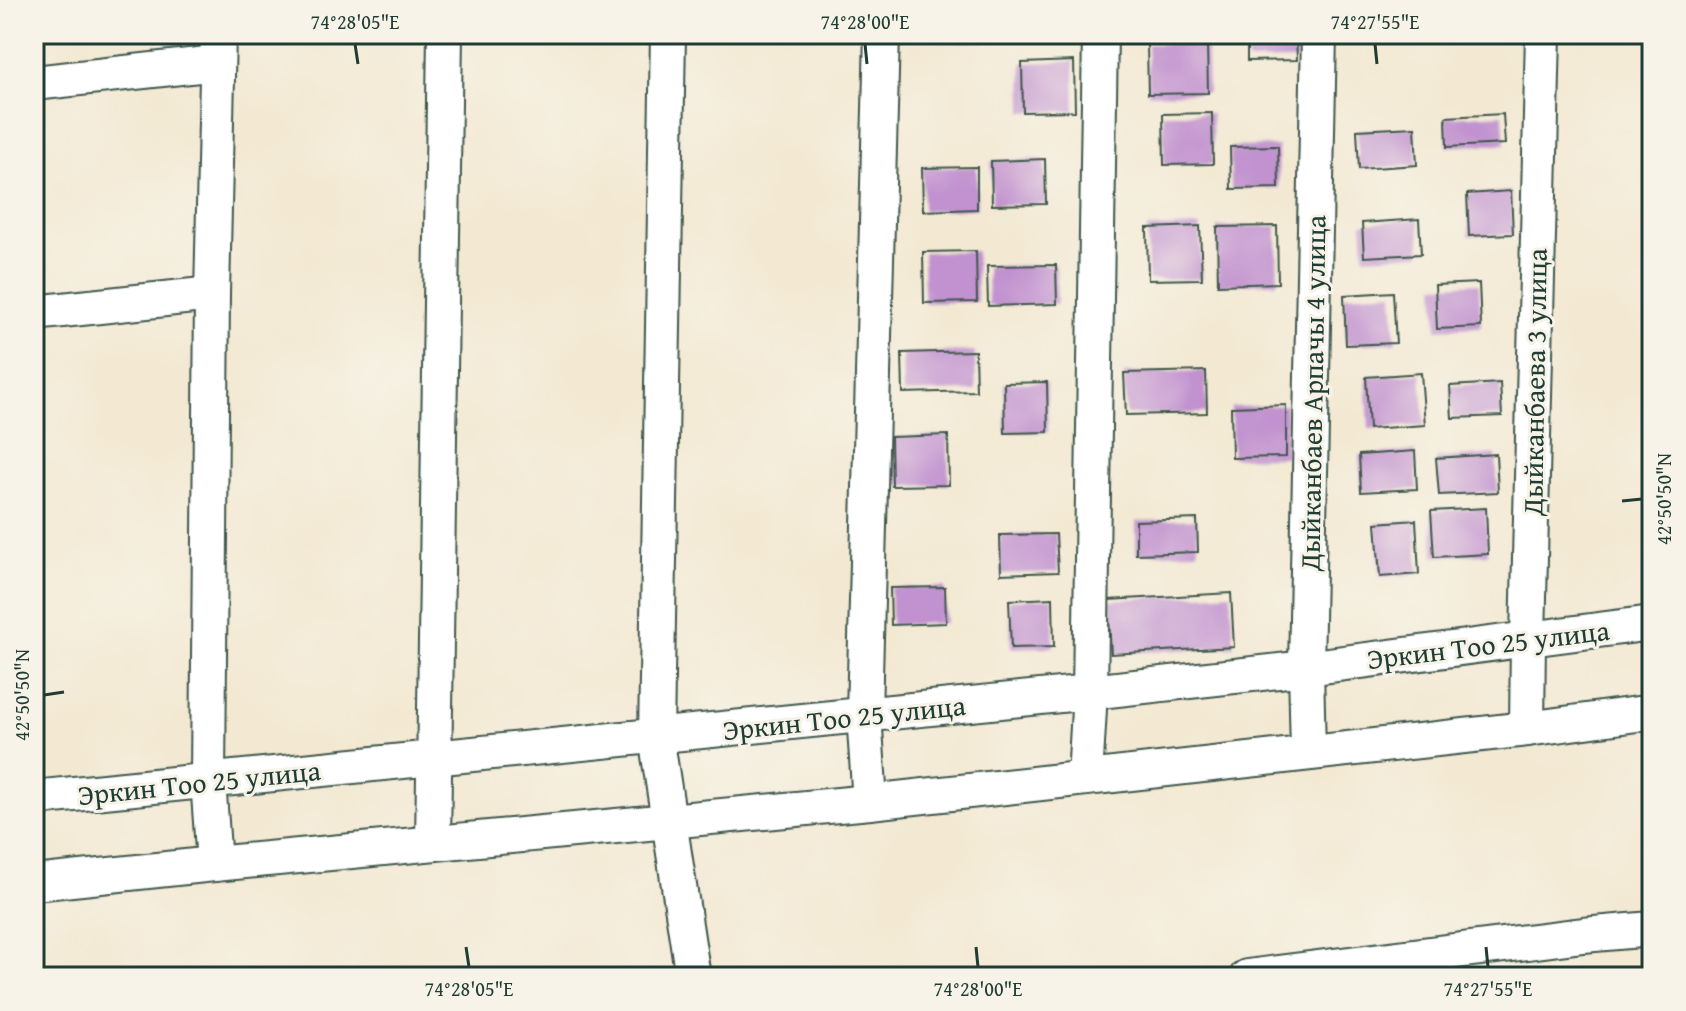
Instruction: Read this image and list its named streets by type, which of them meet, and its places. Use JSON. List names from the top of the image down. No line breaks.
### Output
{"streets":{"street":["Дыйканбаева 3 улица","Дыйканбаев Арпачы 4 улица","Эркин Тоо 25 улица"]},"crossings":[["Дыйканбаева 3 улица","Эркин Тоо 25 улица"],["Дыйканбаев Арпачы 4 улица","Эркин Тоо 25 улица"]],"coordinates":["74°28'05\"E","74°28'00\"E","74°27'55\"E","42°50'50\"N"]}
